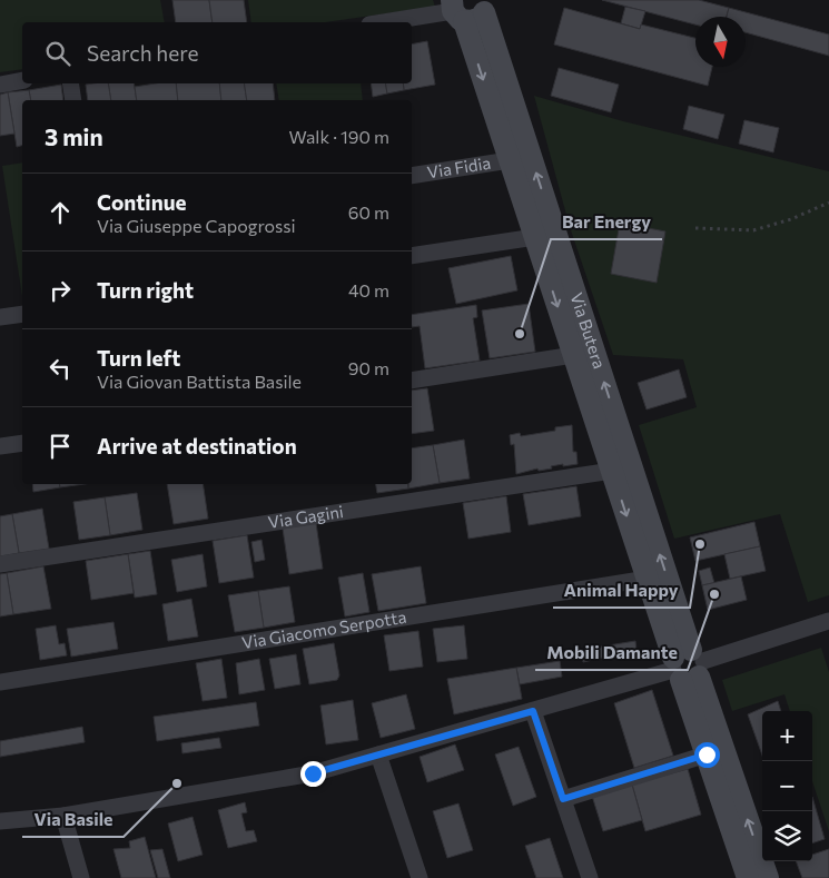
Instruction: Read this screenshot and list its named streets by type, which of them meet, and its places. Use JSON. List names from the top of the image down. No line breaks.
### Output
{"streets":{"main road":["Via Butera"],"street":["Via Fidia","Via Gagini","Via Giacomo Serpotta"]},"crossings":[["Via Fidia","Via Butera"],["Via Butera","Via Gagini"],["Via Butera","Via Giacomo Serpotta"]],"places":["Bar Energy","Animal Happy","Mobili Damante","Via Basile"],"north":"bottom","page":{"search":"Search here","heading":["3 min","Walk · 190 m"],"list":[["Continue","Via Giuseppe Capogrossi","60 m"],["Turn right","40 m"],["Turn left","Via Giovan Battista Basile","90 m"],"Arrive at destination"],"map_buttons":["+","−"]}}
